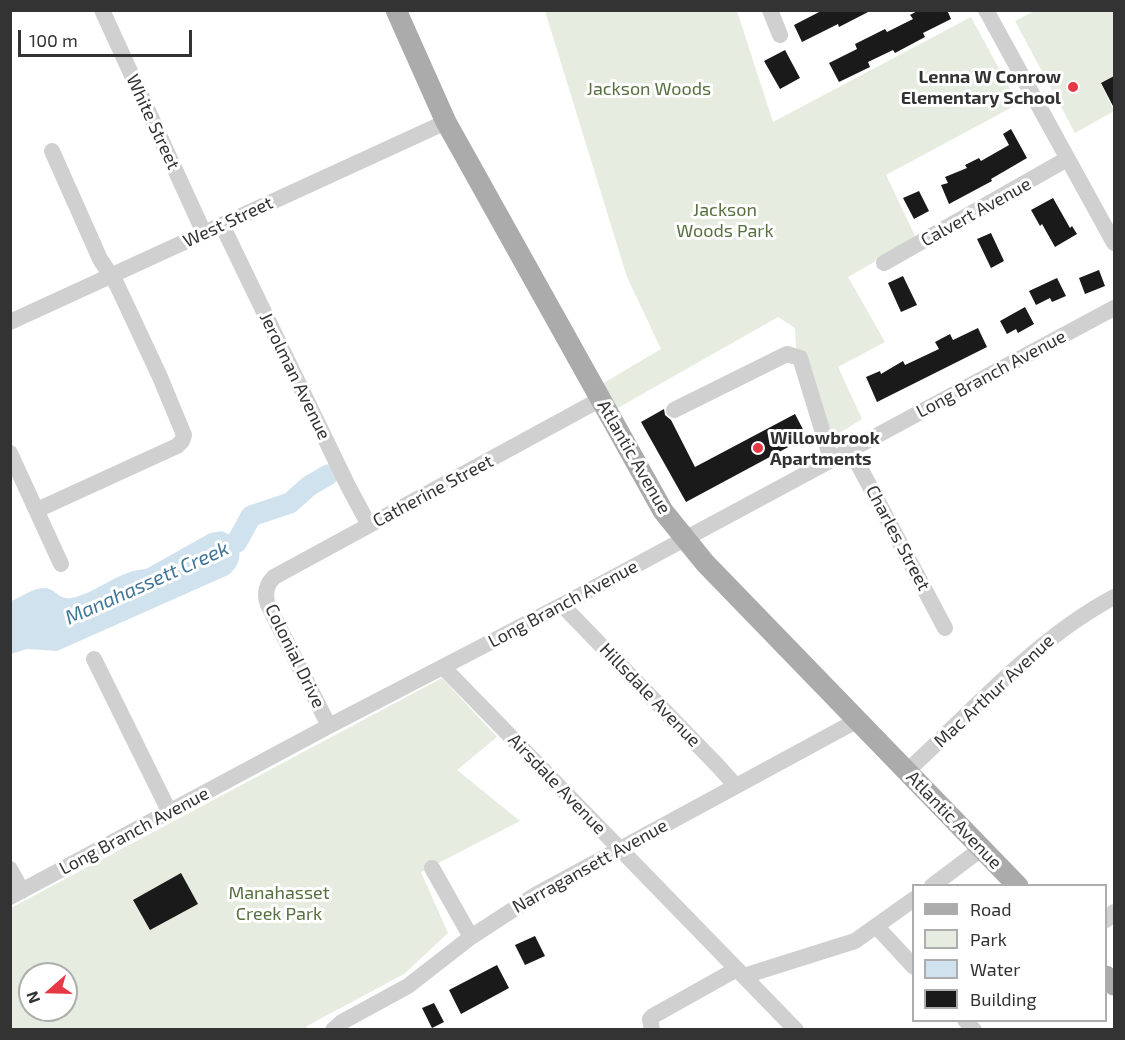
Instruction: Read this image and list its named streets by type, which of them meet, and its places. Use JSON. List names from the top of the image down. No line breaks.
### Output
{"streets":{"main road":["Atlantic Avenue"],"street":["White Street","Calvert Avenue","West Street","Long Branch Avenue","Jerolman Avenue","Catherine Street","Charles Street","Colonial Drive","Mac Arthur Avenue","Hillsdale Avenue","Airsdale Avenue","Narragansett Avenue"]},"crossings":[["White Street","West Street"],["West Street","Jerolman Avenue"],["West Street","Atlantic Avenue"],["Long Branch Avenue","Atlantic Avenue"],["Long Branch Avenue","Charles Street"],["Long Branch Avenue","Colonial Drive"],["Long Branch Avenue","Hillsdale Avenue"],["Long Branch Avenue","Airsdale Avenue"],["Jerolman Avenue","Catherine Street"],["Atlantic Avenue","Catherine Street"],["Atlantic Avenue","Mac Arthur Avenue"],["Atlantic Avenue","Narragansett Avenue"],["Catherine Street","Colonial Drive"],["Hillsdale Avenue","Narragansett Avenue"],["Airsdale Avenue","Narragansett Avenue"]],"water":["Manahassett Creek"],"parks":["Jackson Woods","Jackson Woods Park","Manahasset Creek Park"],"places":["Lenna W Conrow Elementary School","Willowbrook Apartments"],"legend":["Road","Park","Water","Building"],"scale_bar":"100 m","north":"left"}
